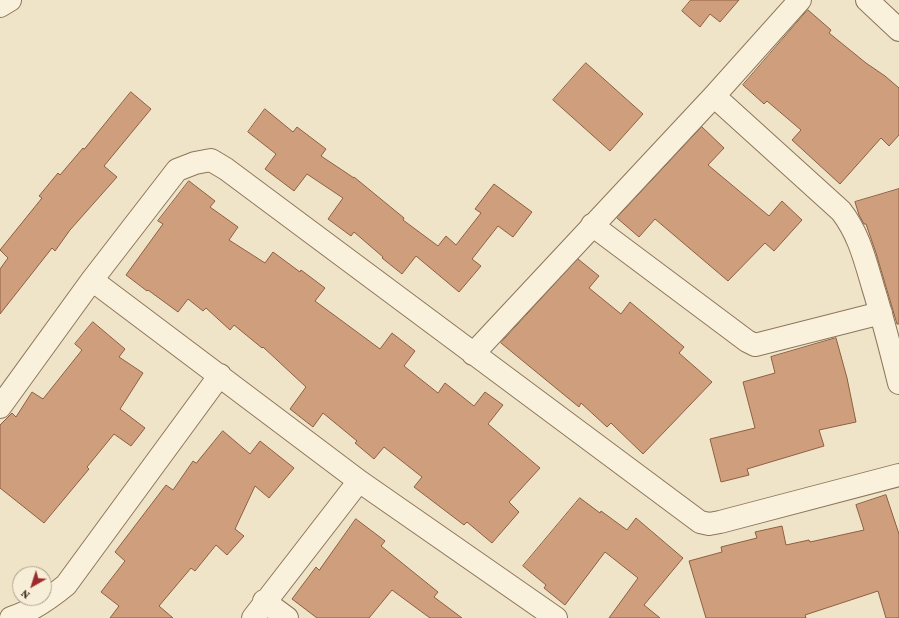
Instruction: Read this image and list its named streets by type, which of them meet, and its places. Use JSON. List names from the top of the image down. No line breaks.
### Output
{"north":"bottom left"}
